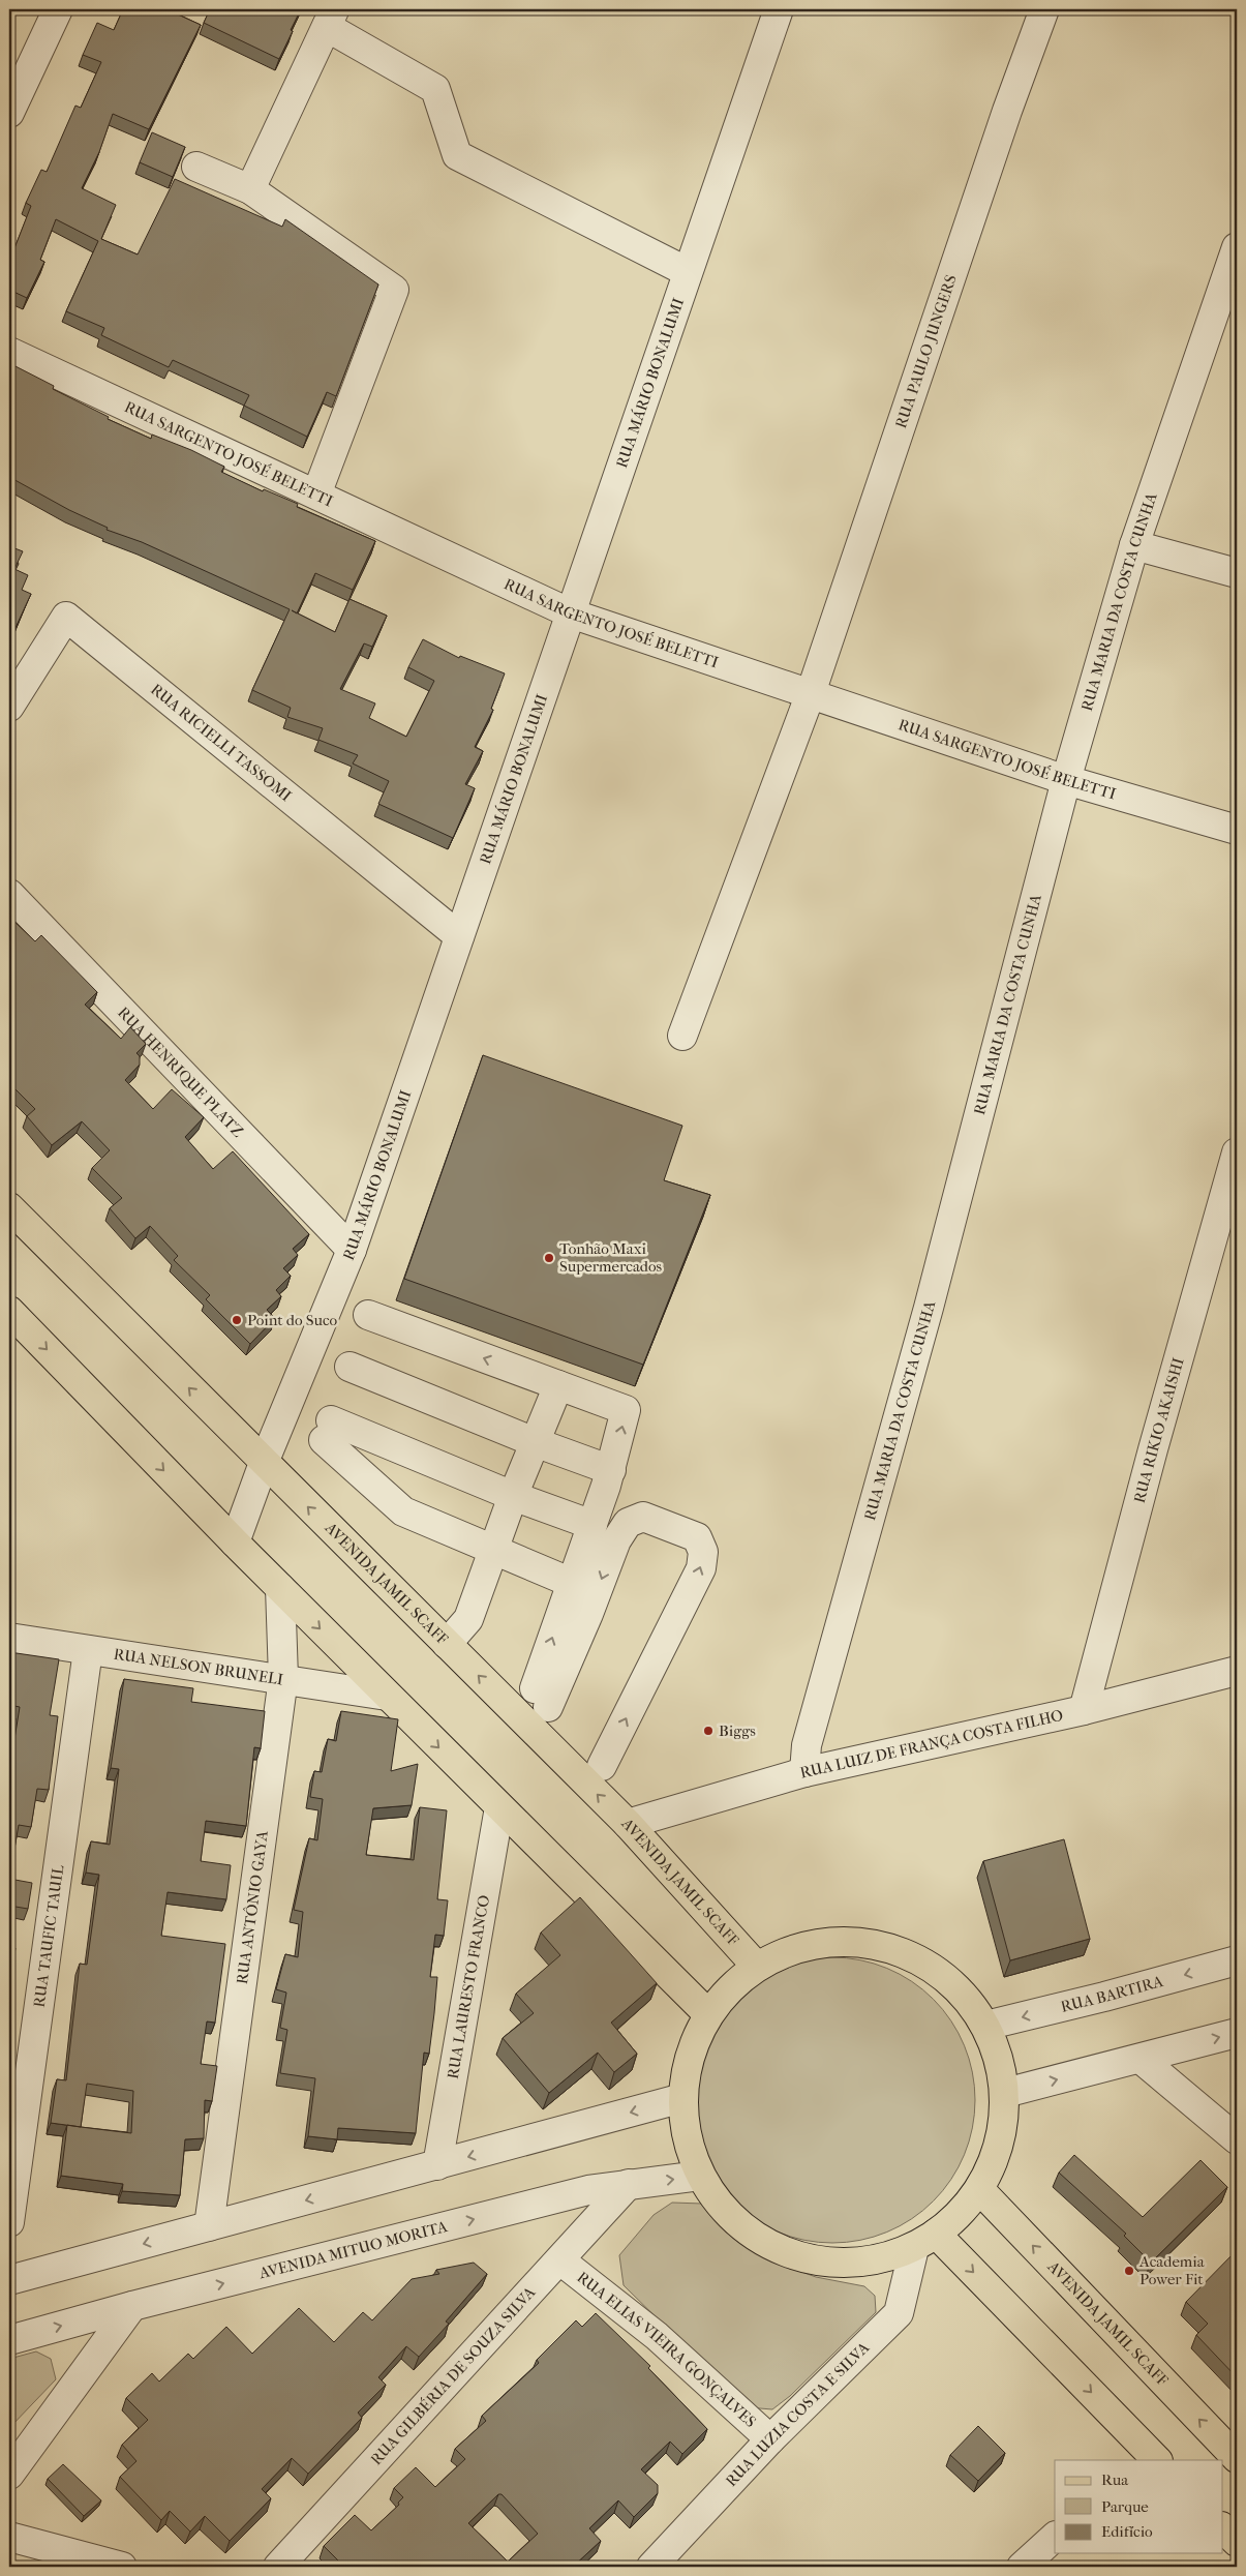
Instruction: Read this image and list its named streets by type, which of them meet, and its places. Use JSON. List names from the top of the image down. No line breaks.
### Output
{"streets":{"main road":["AVENIDA JAMIL SCAFF"],"street":["RUA PAULO JUNGERS","RUA MÁRIO BONALUMI","RUA SARGENTO JOSÉ BELETTI","RUA MARIA DA COSTA CUNHA","RUA RICIELLI TASSOMI","RUA HENRIQUE PLATZ","RUA RIKIO AKAISHI","RUA NELSON BRUNELI","RUA LUIZ DE FRANÇA COSTA FILHO","RUA ANTÔNIO GAYA","RUA TAUFIC TAUIL","RUA LAURESTO FRANCO","RUA BARTIRA","AVENIDA MITUO MORITA","RUA ELIAS VIEIRA GONÇALVES","RUA GILBÉRIA DE SOUZA SILVA","RUA LUZIA COSTA E SILVA"]},"crossings":[["RUA PAULO JUNGERS","RUA SARGENTO JOSÉ BELETTI"],["RUA MÁRIO BONALUMI","RUA SARGENTO JOSÉ BELETTI"],["RUA MÁRIO BONALUMI","RUA RICIELLI TASSOMI"],["RUA MÁRIO BONALUMI","RUA HENRIQUE PLATZ"],["RUA MÁRIO BONALUMI","AVENIDA JAMIL SCAFF"],["RUA SARGENTO JOSÉ BELETTI","RUA MARIA DA COSTA CUNHA"],["RUA MARIA DA COSTA CUNHA","RUA LUIZ DE FRANÇA COSTA FILHO"],["RUA RIKIO AKAISHI","RUA LUIZ DE FRANÇA COSTA FILHO"],["AVENIDA JAMIL SCAFF","RUA LUIZ DE FRANÇA COSTA FILHO"],["RUA NELSON BRUNELI","RUA ANTÔNIO GAYA"],["RUA NELSON BRUNELI","RUA TAUFIC TAUIL"],["AVENIDA MITUO MORITA","RUA GILBÉRIA DE SOUZA SILVA"],["RUA ELIAS VIEIRA GONÇALVES","RUA GILBÉRIA DE SOUZA SILVA"],["RUA ELIAS VIEIRA GONÇALVES","RUA LUZIA COSTA E SILVA"]],"places":["Tonhão Maxi Supermercados","Point do Suco","Biggs","Academia Power Fit"],"legend":["Rua","Parque","Edifício"]}
